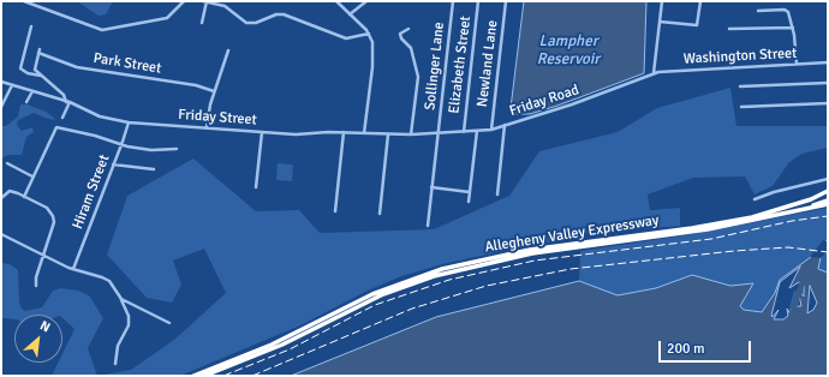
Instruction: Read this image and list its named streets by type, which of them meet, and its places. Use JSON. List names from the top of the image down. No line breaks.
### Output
{"streets":{"highway":["Allegheny Valley Expressway"],"street":["Washington Street","Park Street","Newland Lane","Elizabeth Street","Sollinger Lane","Friday Road","Friday Street","Hiram Street"]},"crossings":[["Washington Street","Friday Road"],["Newland Lane","Friday Road"],["Elizabeth Street","Friday Road"],["Sollinger Lane","Friday Road"],["Sollinger Lane","Friday Street"],["Friday Road","Friday Street"],["Friday Street","Hiram Street"]],"water":["Lampher Reservoir"],"scale_bar":"200 m","north":"top right"}
